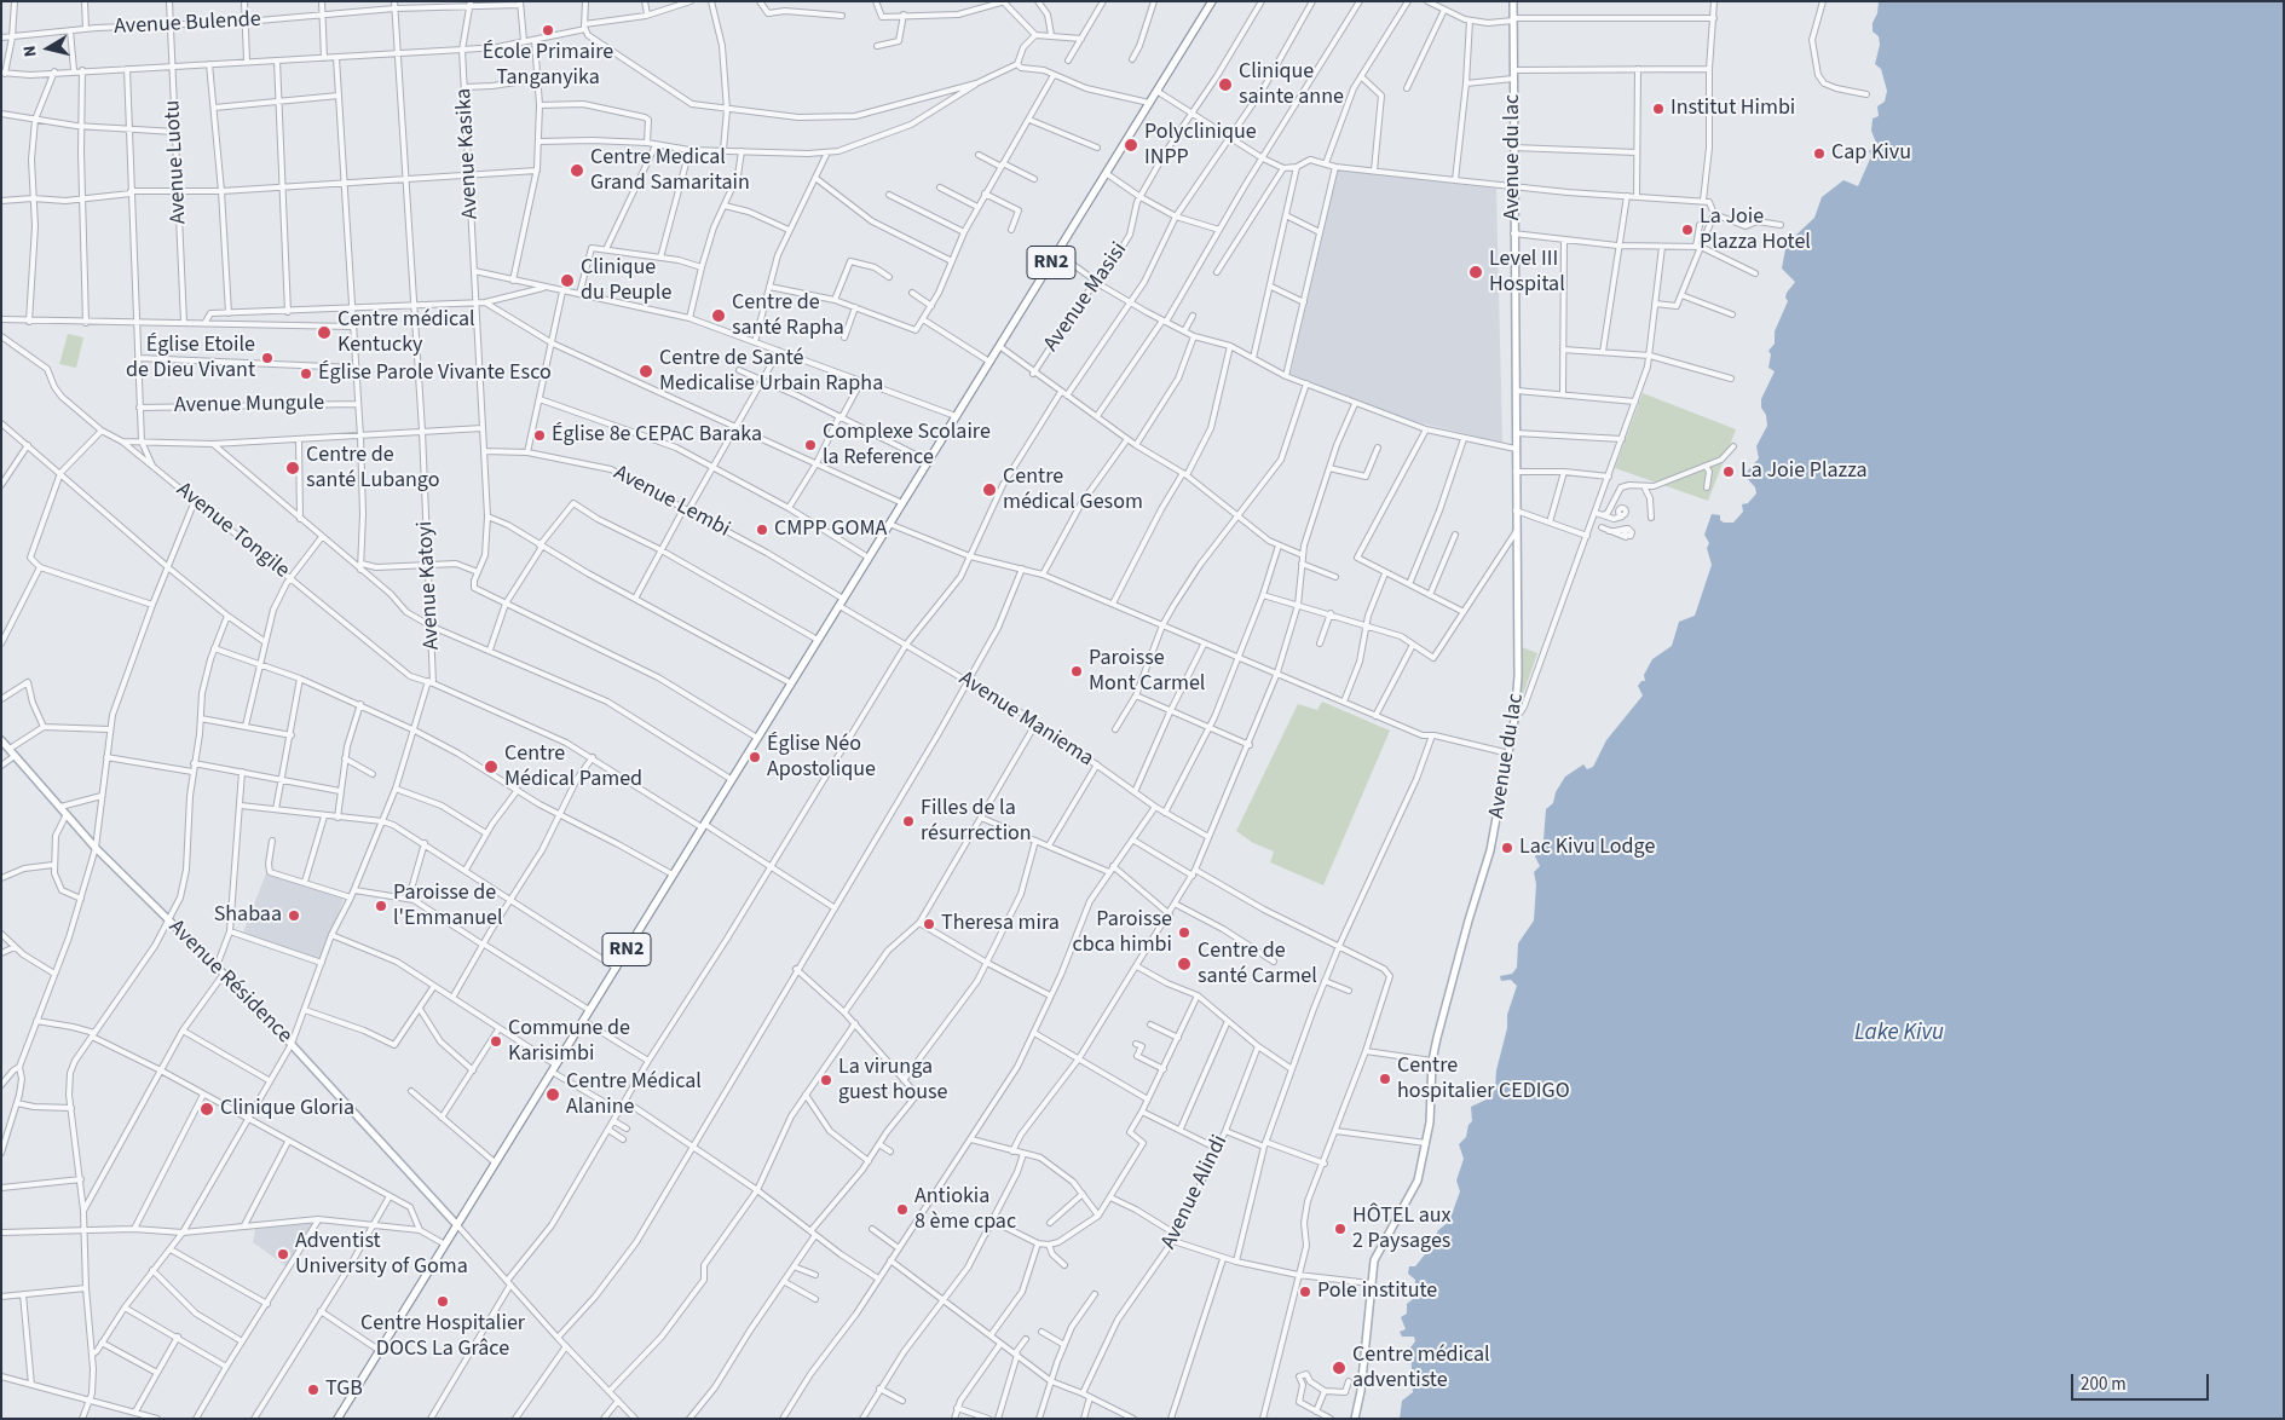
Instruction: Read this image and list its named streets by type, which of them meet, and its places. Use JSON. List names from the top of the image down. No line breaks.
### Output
{"streets":{"highway":["RN2"],"main road":["Avenue du lac","Avenue Résidence"],"street":["Avenue Bulende","Avenue Kasika","Avenue Luotu","Avenue Masisi","Avenue Mungule","Avenue Lembi","Avenue Tongile","Avenue Katoyi","Avenue Maniema","Avenue Alindi"]},"crossings":[["Avenue Bulende","Avenue Kasika"],["Avenue Bulende","Avenue Luotu"],["Avenue Bulende","Avenue Katoyi"],["Avenue Kasika","Avenue Lembi"],["RN2","Avenue Lembi"],["RN2","Avenue Tongile"],["RN2","Avenue Maniema"],["RN2","Avenue Résidence"],["Avenue Mungule","Avenue Tongile"],["Avenue Lembi","Avenue Maniema"],["Avenue Tongile","Avenue Katoyi"],["Avenue Katoyi","Avenue Résidence"]],"water":["Lake Kivu"],"places":["École Primaire Tanganyika","Clinique sainte anne","Institut Himbi","Polyclinique INPP","Cap Kivu","Centre Medical Grand Samaritain","La Joie Plazza Hotel","Level III Hospital","Clinique du Peuple","Centre de santé Rapha","Centre médical Kentucky","Église Etoile de Dieu Vivant","Centre de Santé Medicalise Urbain Rapha","Église Parole Vivante Esco","Église 8e CEPAC Baraka","Complexe Scolaire la Reference","Centre de santé Lubango","La Joie Plazza","Centre médical Gesom","CMPP GOMA","Paroisse Mont Carmel","Église Néo Apostolique","Centre Médical Pamed","Filles de la résurrection","Lac Kivu Lodge","Paroisse de l'Emmanuel","Shabaa","Theresa mira","Paroisse cbca himbi","Centre de santé Carmel","Commune de Karisimbi","Centre hospitalier CEDIGO","La virunga guest house","Centre Médical Alanine","Clinique Gloria","Antiokia 8 ème cpac","HÔTEL aux 2 Paysages","Adventist University of Goma","Pole institute","Centre Hospitalier DOCS La Grâce","Centre médical adventiste","TGB"],"scale_bar":"200 m","north":"left"}
